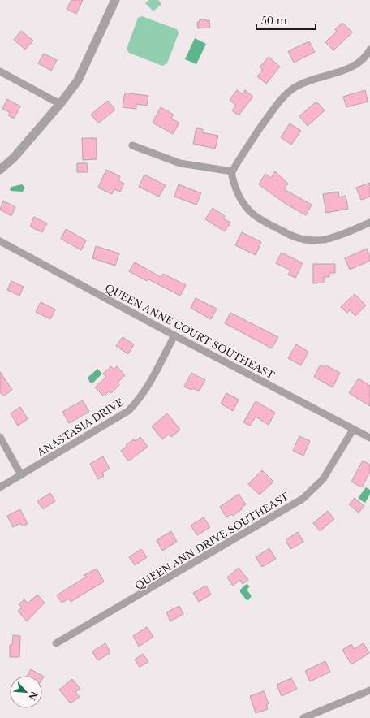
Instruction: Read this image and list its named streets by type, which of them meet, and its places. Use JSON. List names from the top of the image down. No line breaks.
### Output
{"streets":{"street":["QUEEN ANNE COURT SOUTHEAST","ANASTASIA DRIVE","QUEEN ANN DRIVE SOUTHEAST"]},"crossings":[["QUEEN ANNE COURT SOUTHEAST","ANASTASIA DRIVE"],["QUEEN ANNE COURT SOUTHEAST","QUEEN ANN DRIVE SOUTHEAST"]],"scale_bar":"50 m","north":"bottom right"}
